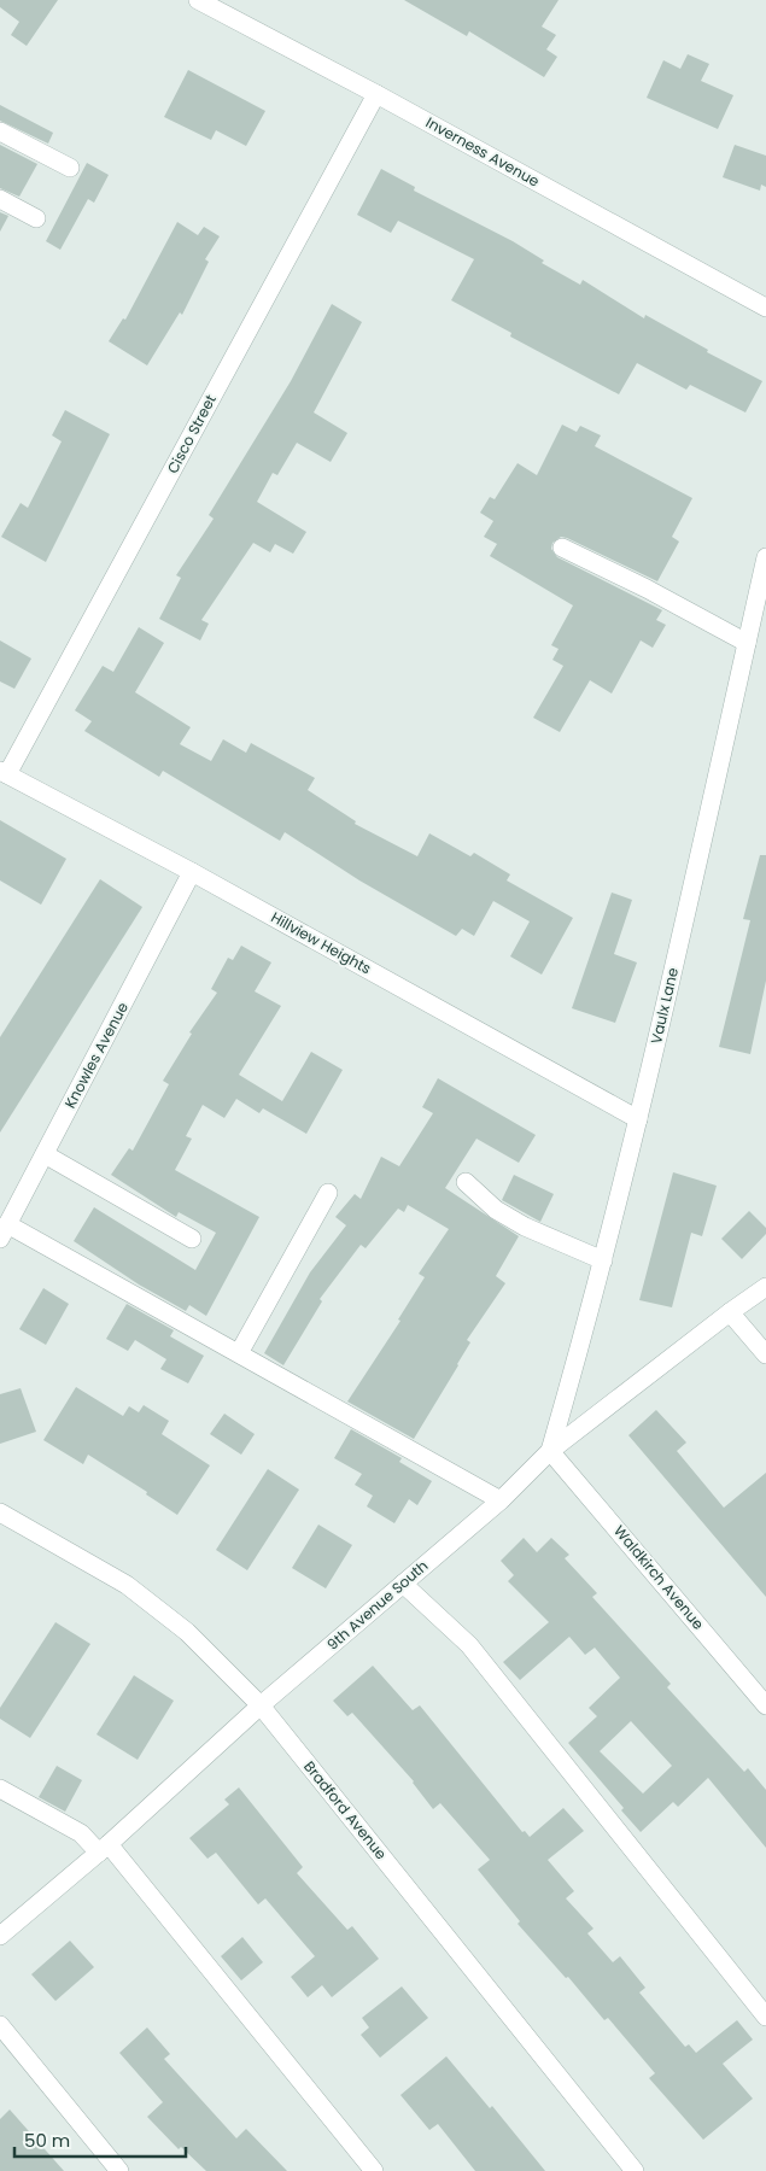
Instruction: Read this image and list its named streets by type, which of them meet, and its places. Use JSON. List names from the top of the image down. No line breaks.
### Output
{"streets":{"street":["Inverness Avenue","Cisco Street","Hillview Heights","Vaulx Lane","Knowles Avenue","Waldkirch Avenue","9th Avenue South","Bradford Avenue"]},"crossings":[["Inverness Avenue","Cisco Street"],["Cisco Street","Hillview Heights"],["Hillview Heights","Vaulx Lane"],["Hillview Heights","Knowles Avenue"],["Vaulx Lane","Waldkirch Avenue"],["Vaulx Lane","9th Avenue South"],["Waldkirch Avenue","9th Avenue South"],["9th Avenue South","Bradford Avenue"]],"scale_bar":"50 m"}
